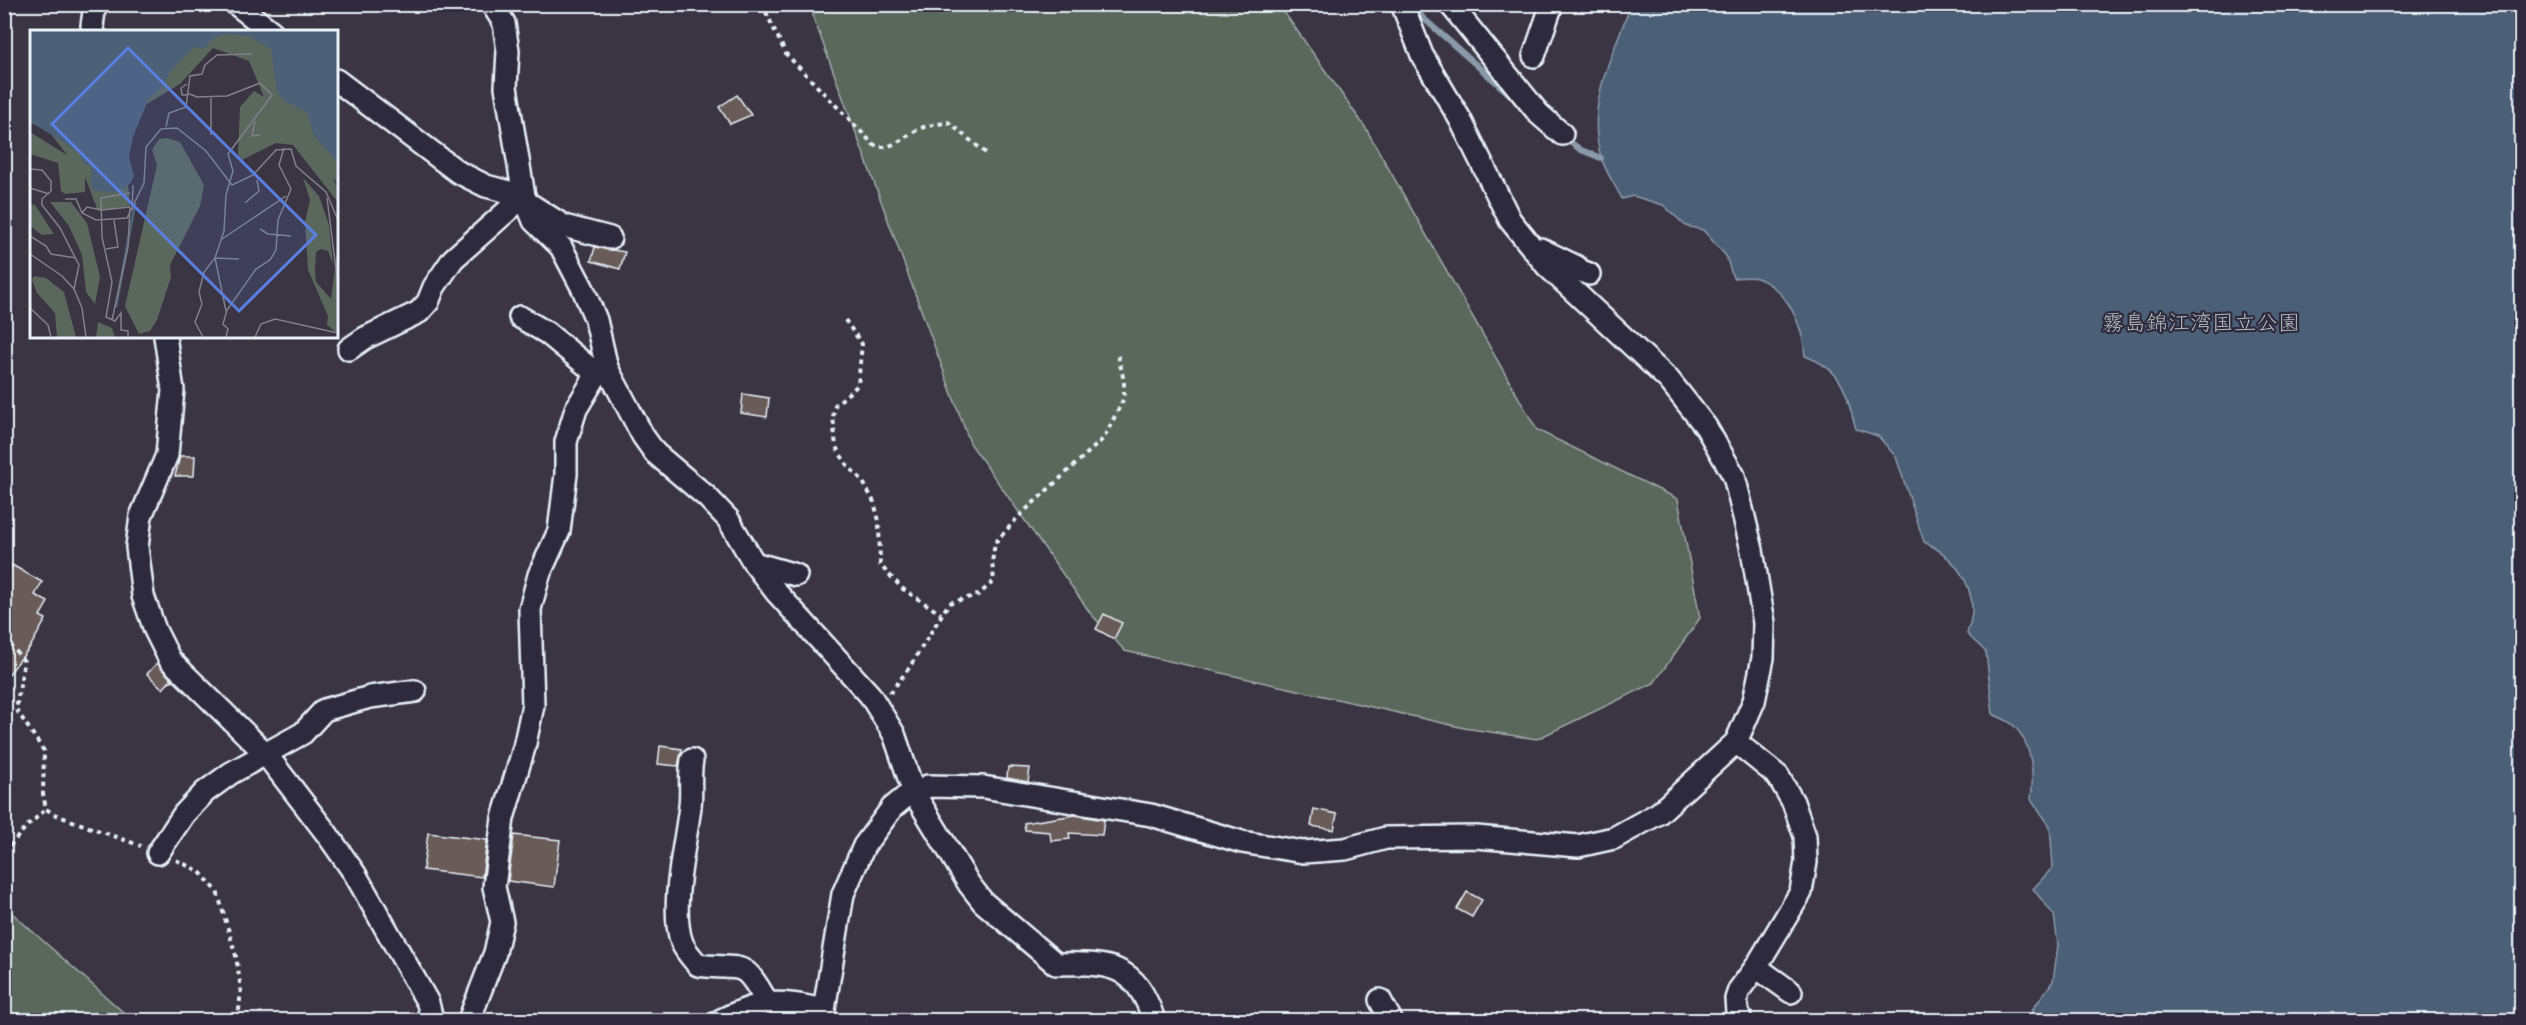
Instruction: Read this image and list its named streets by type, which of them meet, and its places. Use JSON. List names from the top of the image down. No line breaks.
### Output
{"parks":["霧島錦江湾国立公園"]}
